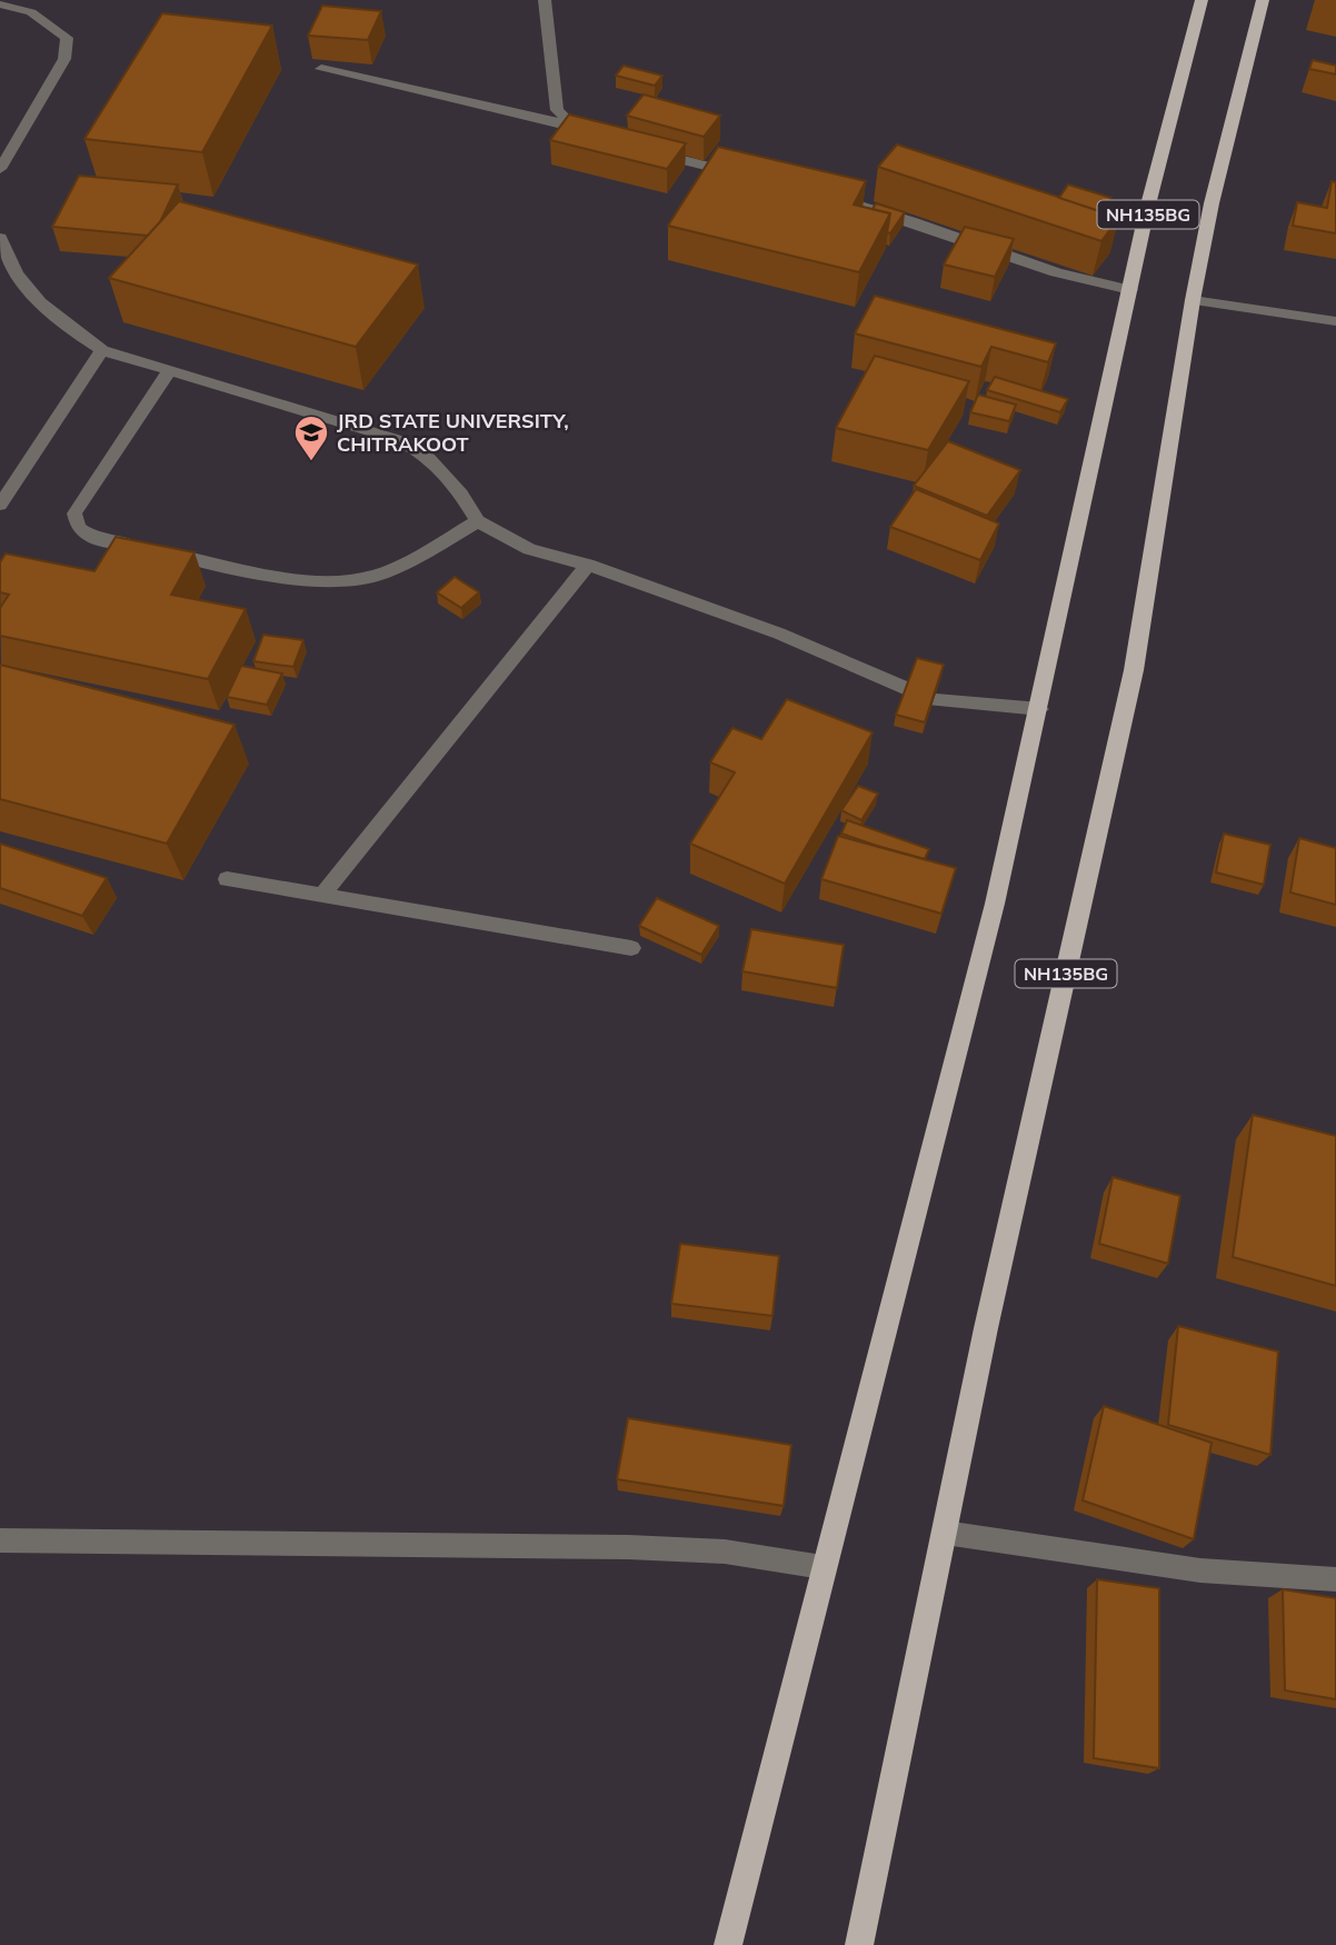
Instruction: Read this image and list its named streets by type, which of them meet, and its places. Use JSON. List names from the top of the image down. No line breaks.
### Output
{"streets":{"highway":["NH135BG"]},"places":{"school or university":["JRD STATE UNIVERSITY, CHITRAKOOT"]}}
